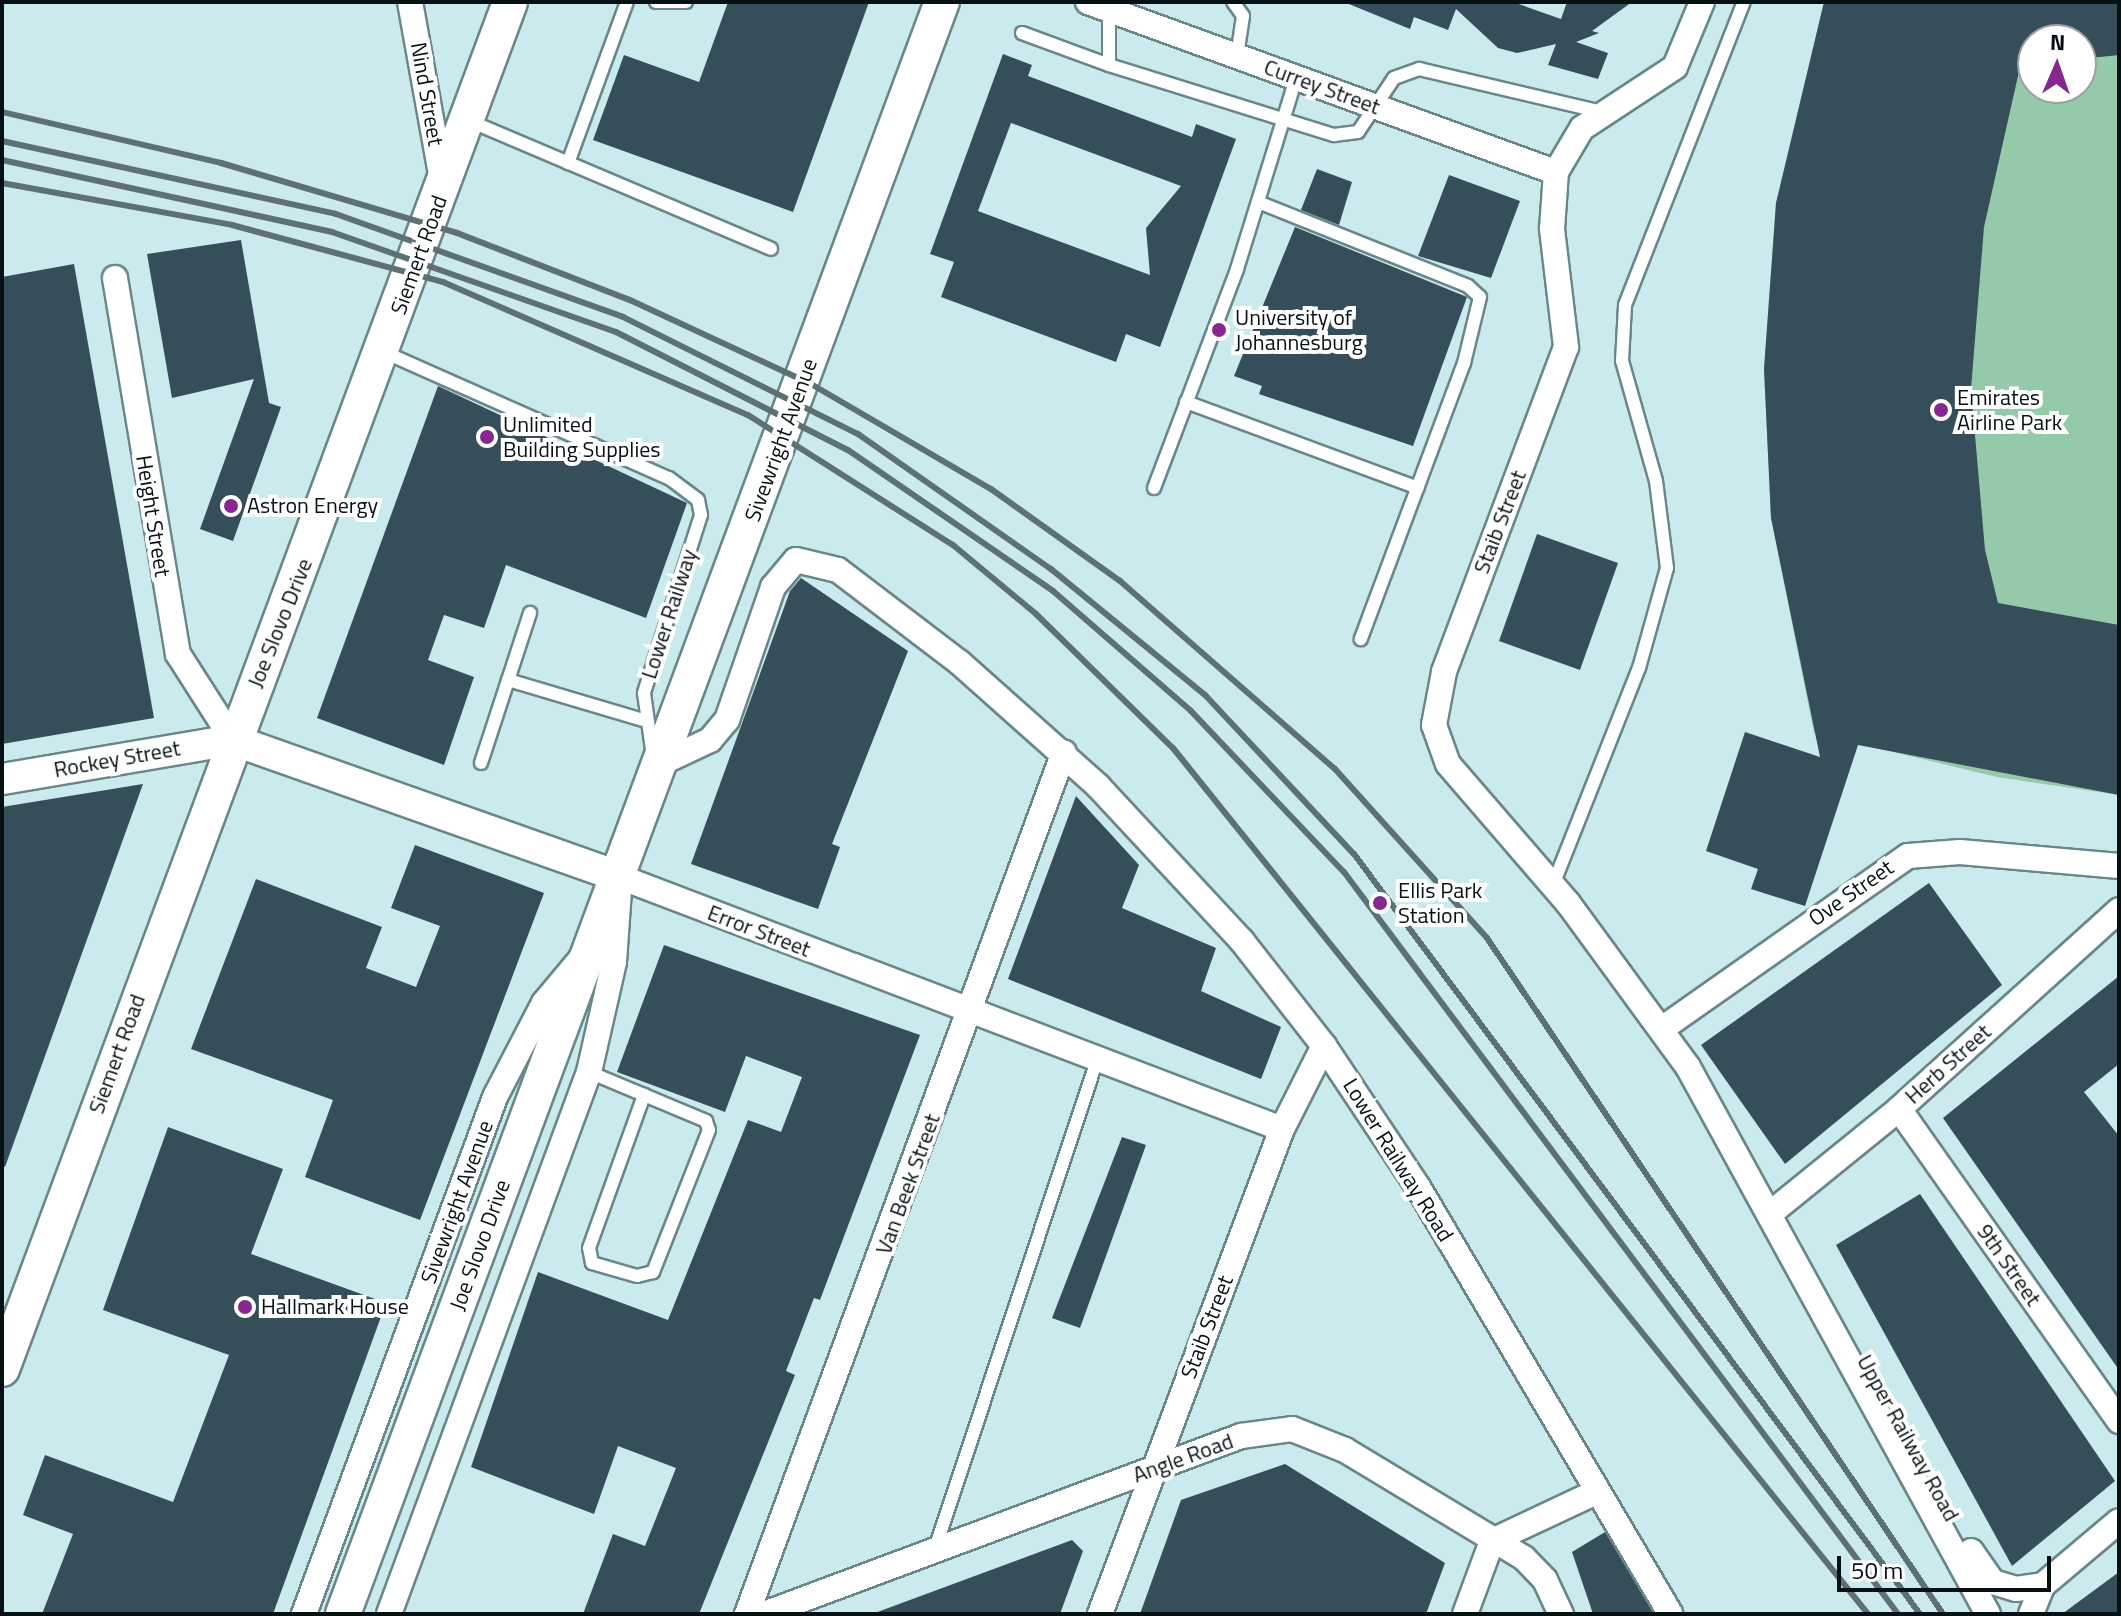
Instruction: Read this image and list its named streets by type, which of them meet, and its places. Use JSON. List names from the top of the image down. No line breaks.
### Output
{"streets":{"main road":["Siemert Road","Sivewright Avenue","Joe Slovo Drive"],"street":["Currey Street","Nind Street","Height Street","Staib Street","Rockey Street","Ove Street","Error Street","Herb Street","Lower Railway Road","Van Beek Street","9th Street","Upper Railway Road","Angle Road"],"lane":["Lower Railway"]},"crossings":[["Currey Street","Staib Street"],["Nind Street","Siemert Road"],["Siemert Road","Height Street"],["Siemert Road","Lower Railway"],["Siemert Road","Joe Slovo Drive"],["Siemert Road","Rockey Street"],["Siemert Road","Error Street"],["Sivewright Avenue","Lower Railway"],["Sivewright Avenue","Joe Slovo Drive"],["Sivewright Avenue","Error Street"],["Height Street","Joe Slovo Drive"],["Height Street","Rockey Street"],["Height Street","Error Street"],["Staib Street","Ove Street"],["Staib Street","Error Street"],["Staib Street","Lower Railway Road"],["Staib Street","Upper Railway Road"],["Staib Street","Angle Road"],["Joe Slovo Drive","Rockey Street"],["Joe Slovo Drive","Error Street"],["Rockey Street","Error Street"],["Ove Street","Upper Railway Road"],["Error Street","Van Beek Street"],["Herb Street","9th Street"],["Herb Street","Upper Railway Road"],["Lower Railway Road","Van Beek Street"]],"places":["University of Johannesburg","Emirates Airline Park","Unlimited Building Supplies","Astron Energy","Ellis Park Station","Hallmark House"],"scale_bar":"50 m","north":"top"}
